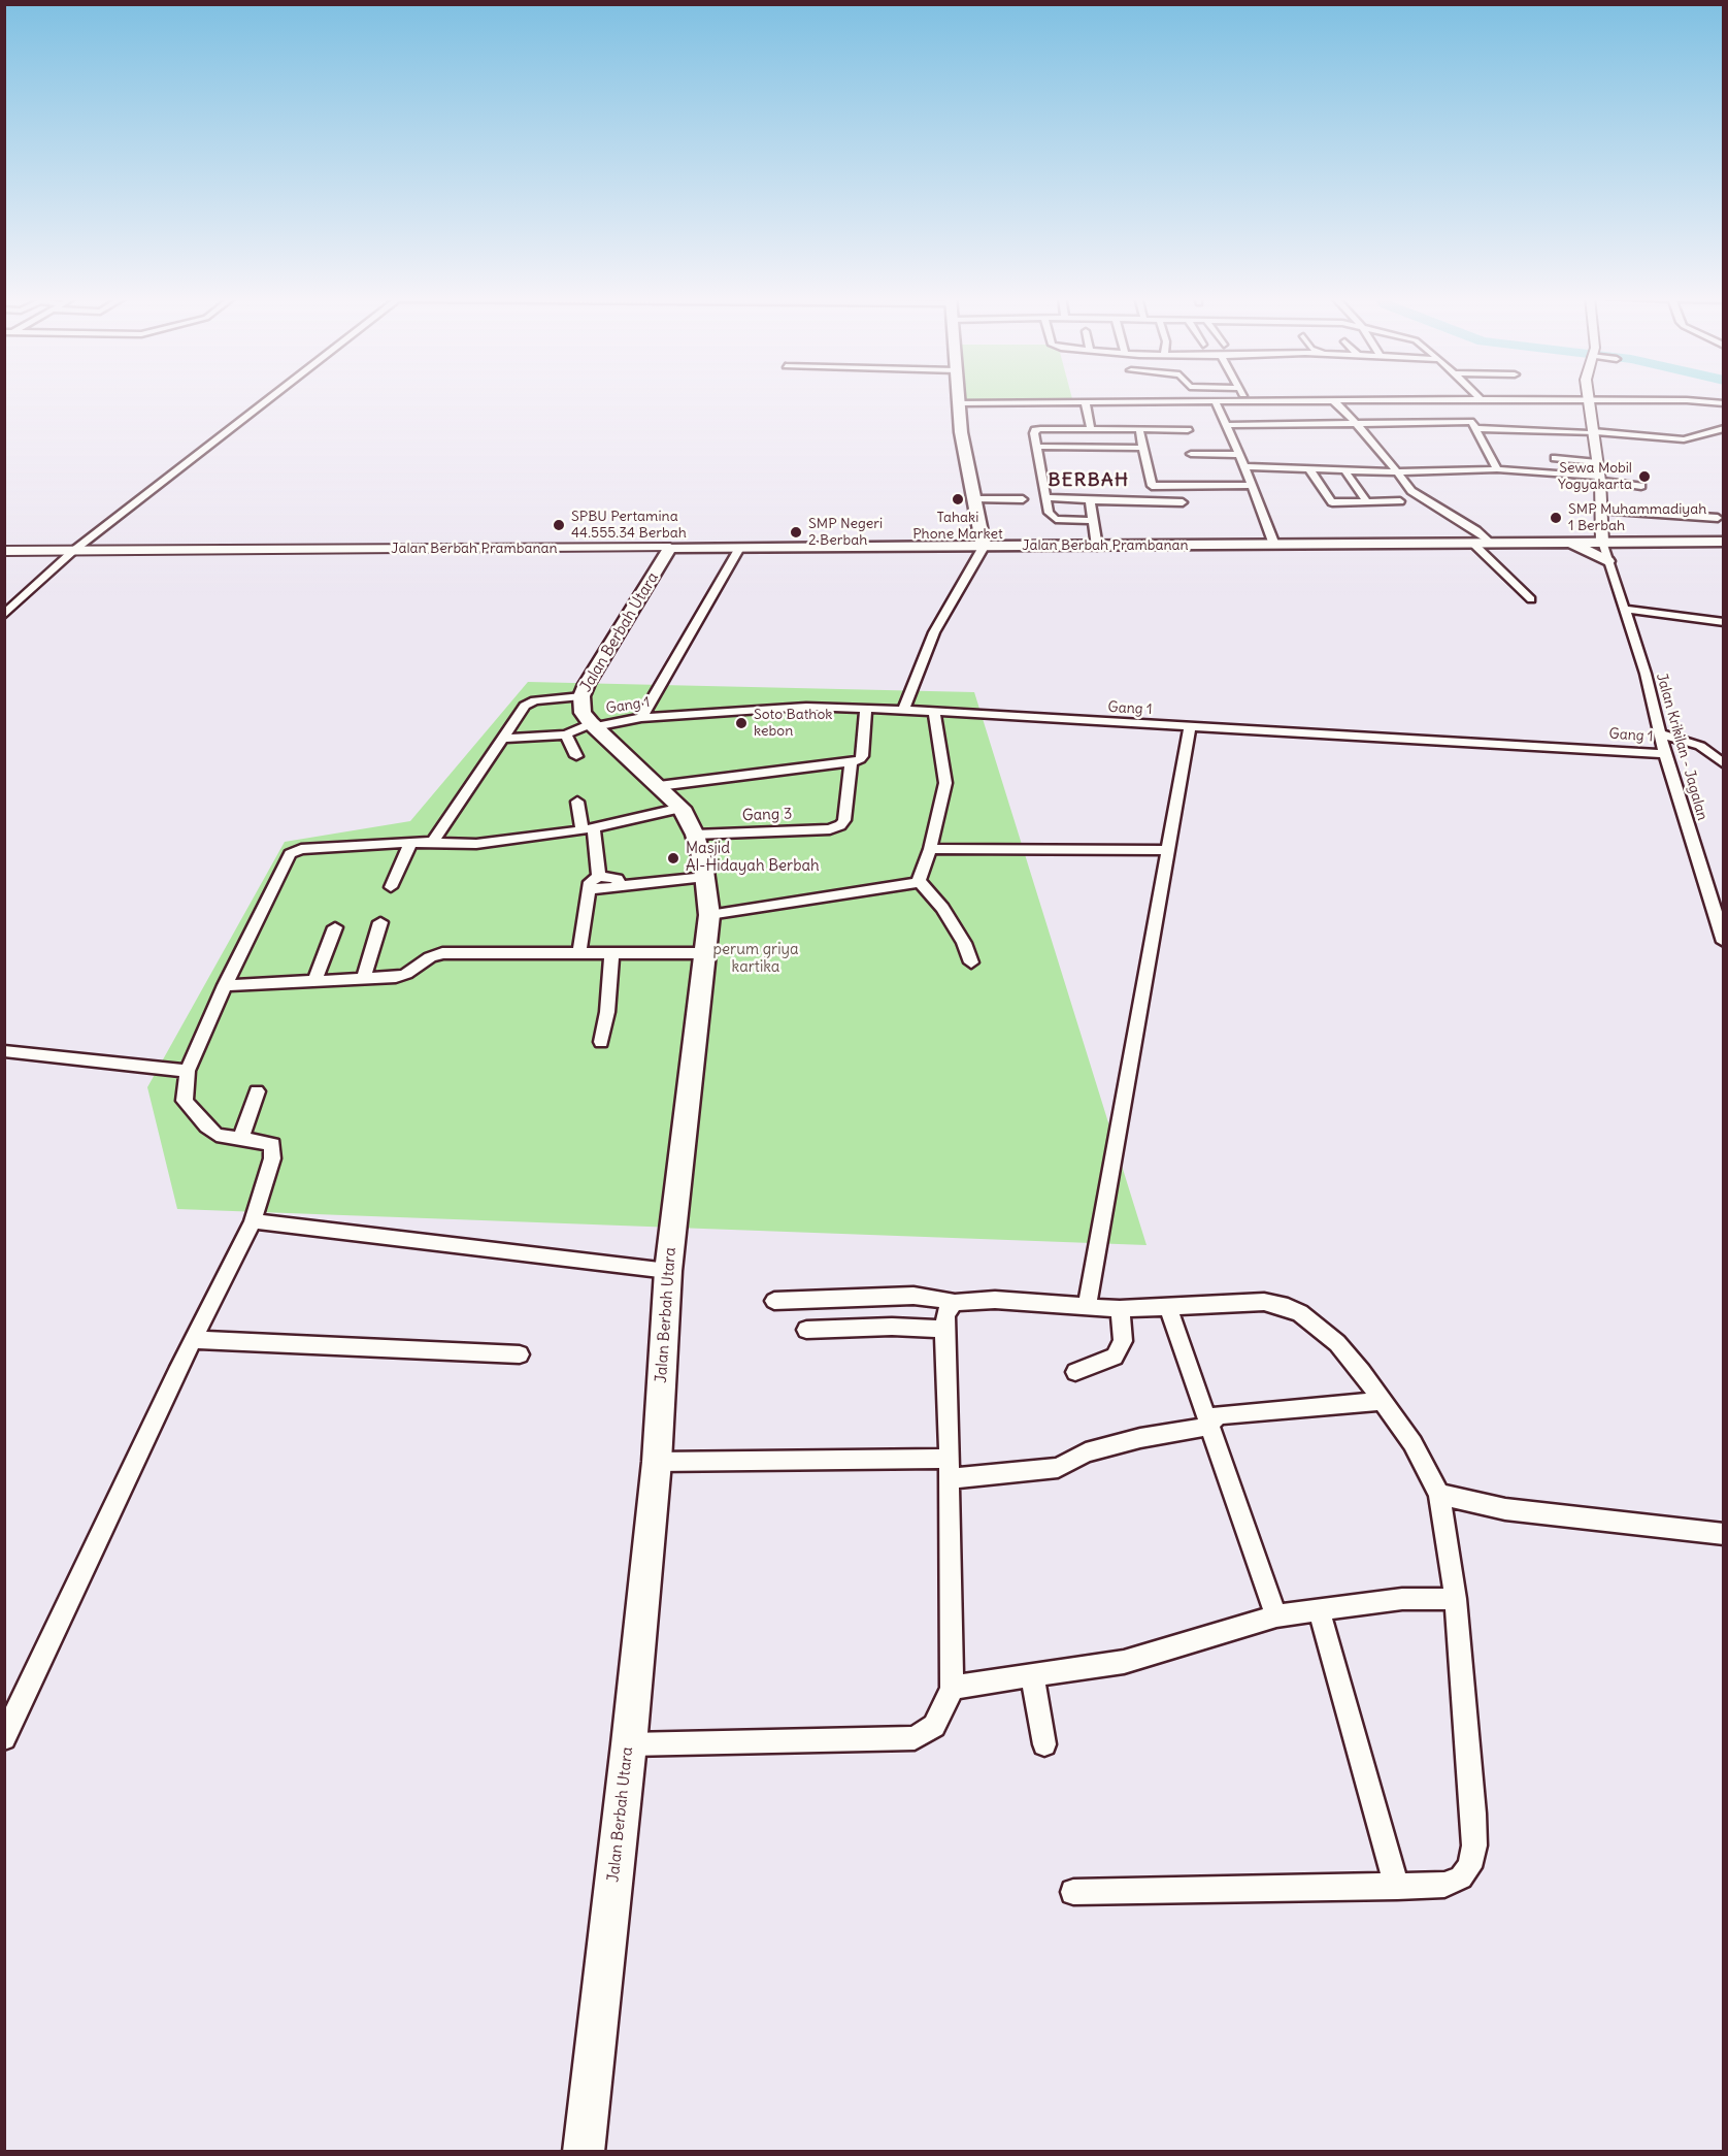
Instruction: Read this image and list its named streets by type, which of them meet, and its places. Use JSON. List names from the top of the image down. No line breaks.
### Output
{"streets":{"main road":["Jalan Berbah Prambanan","Jalan Berbah Utara"],"street":["Gang 1","Jalan Krikilan - Jagalan","Gang 3"]},"crossings":[["Jalan Berbah Prambanan","Jalan Berbah Utara"],["Jalan Berbah Prambanan","Jalan Krikilan - Jagalan"],["Jalan Berbah Utara","Gang 1"],["Jalan Berbah Utara","Gang 3"],["Gang 1","Jalan Krikilan - Jagalan"]],"districts":["BERBAH"],"parks":["perum griya kartika"],"places":["Sewa Mobil Yogyakarta","Tahaki Phone Market","SMP Muhammadiyah 1 Berbah","SPBU Pertamina 44.555.34 Berbah","SMP Negeri 2 Berbah","Soto Bathok kebon","Masjid Al-Hidayah Berbah"]}
